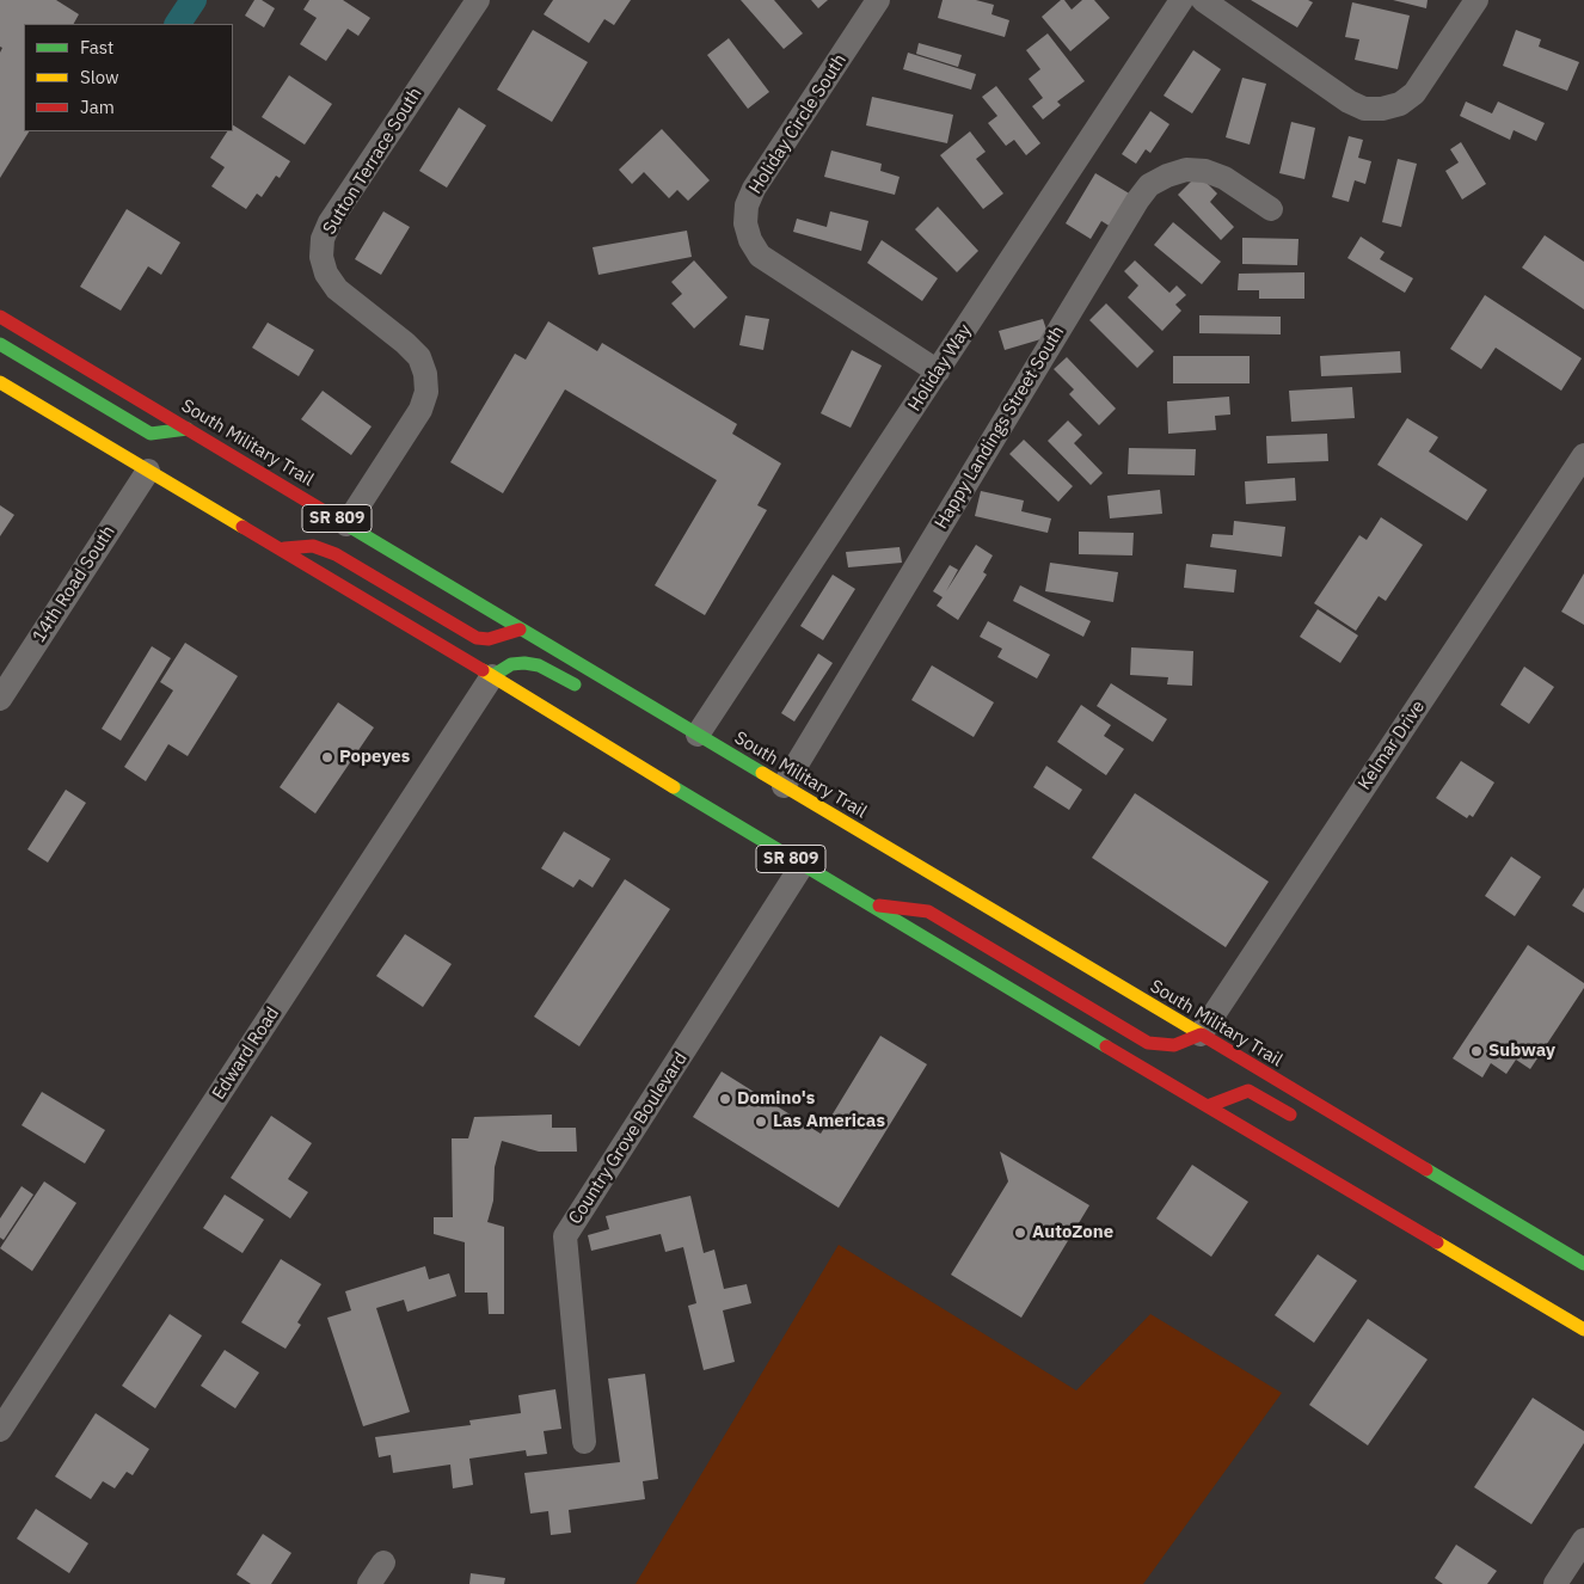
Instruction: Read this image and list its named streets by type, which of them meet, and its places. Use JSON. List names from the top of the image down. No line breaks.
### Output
{"streets":{"main road":["South Military Trail","SR 809"],"street":["Holiday Circle South","Sutton Terrace South","Holiday Way","Happy Landings Street South","14th Road South","Kelmar Drive","Edward Road","Country Grove Boulevard"]},"crossings":[["Holiday Circle South","Holiday Way"],["Sutton Terrace South","South Military Trail"],["Holiday Way","South Military Trail"],["Happy Landings Street South","South Military Trail"],["South Military Trail","Kelmar Drive"],["SR 809","14th Road South"],["SR 809","Edward Road"],["SR 809","Country Grove Boulevard"]],"places":["Popeyes","Subway","Domino's","Las Americas","AutoZone"],"legend":["Fast","Slow","Jam"]}
